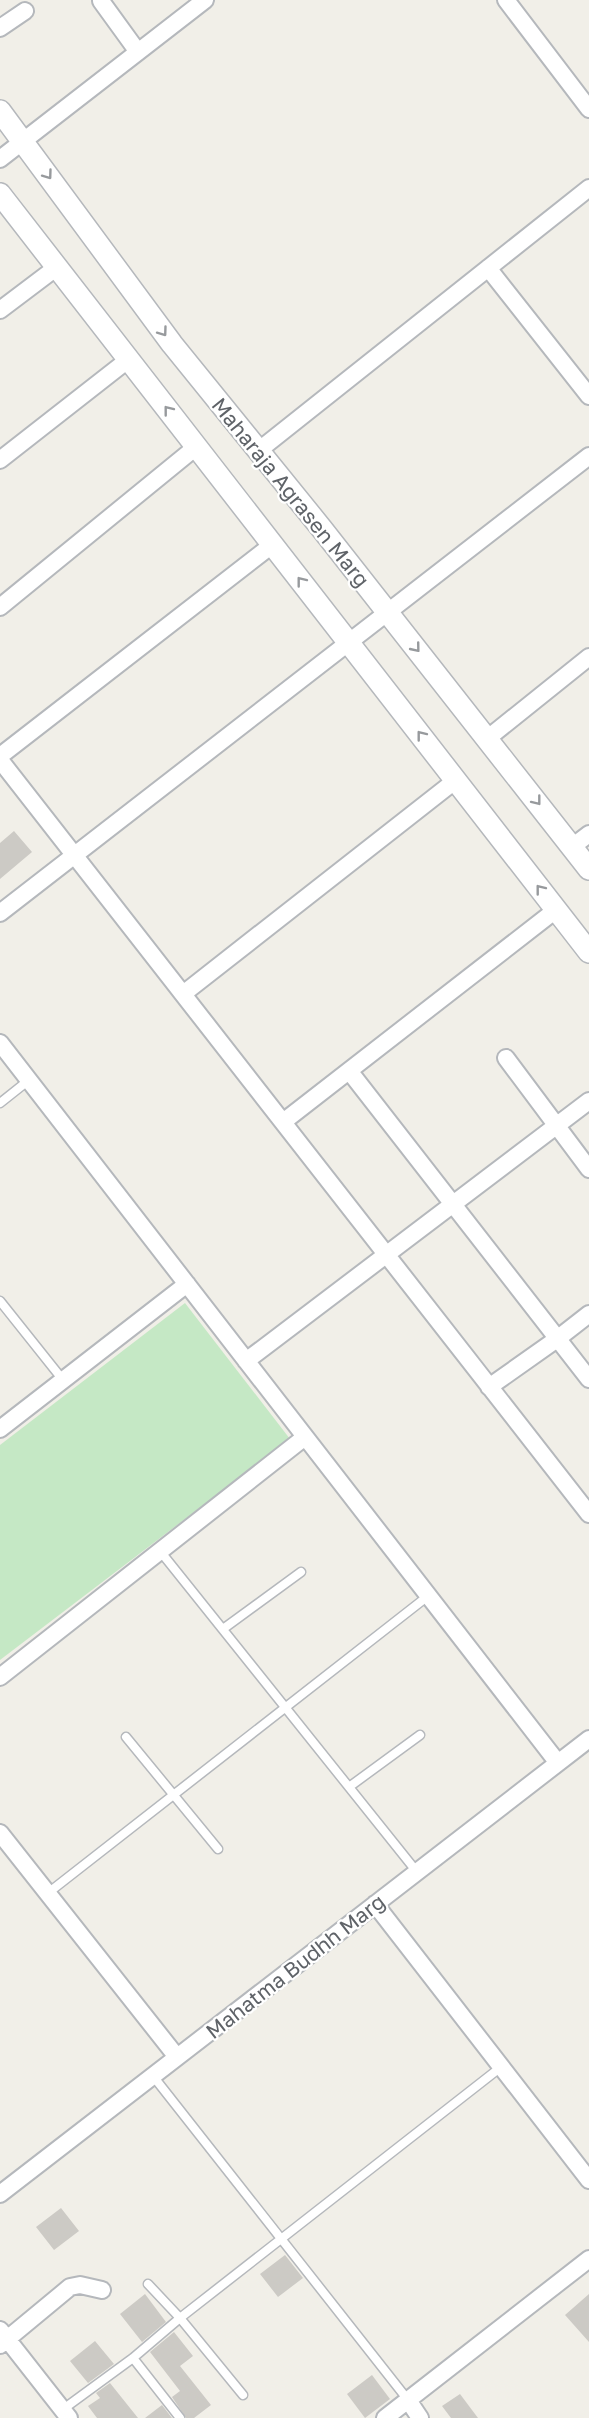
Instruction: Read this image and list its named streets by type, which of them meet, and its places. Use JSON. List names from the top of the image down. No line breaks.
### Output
{"streets":{"street":["Maharaja Agrasen Marg","Mahatma Budhh Marg"]}}
